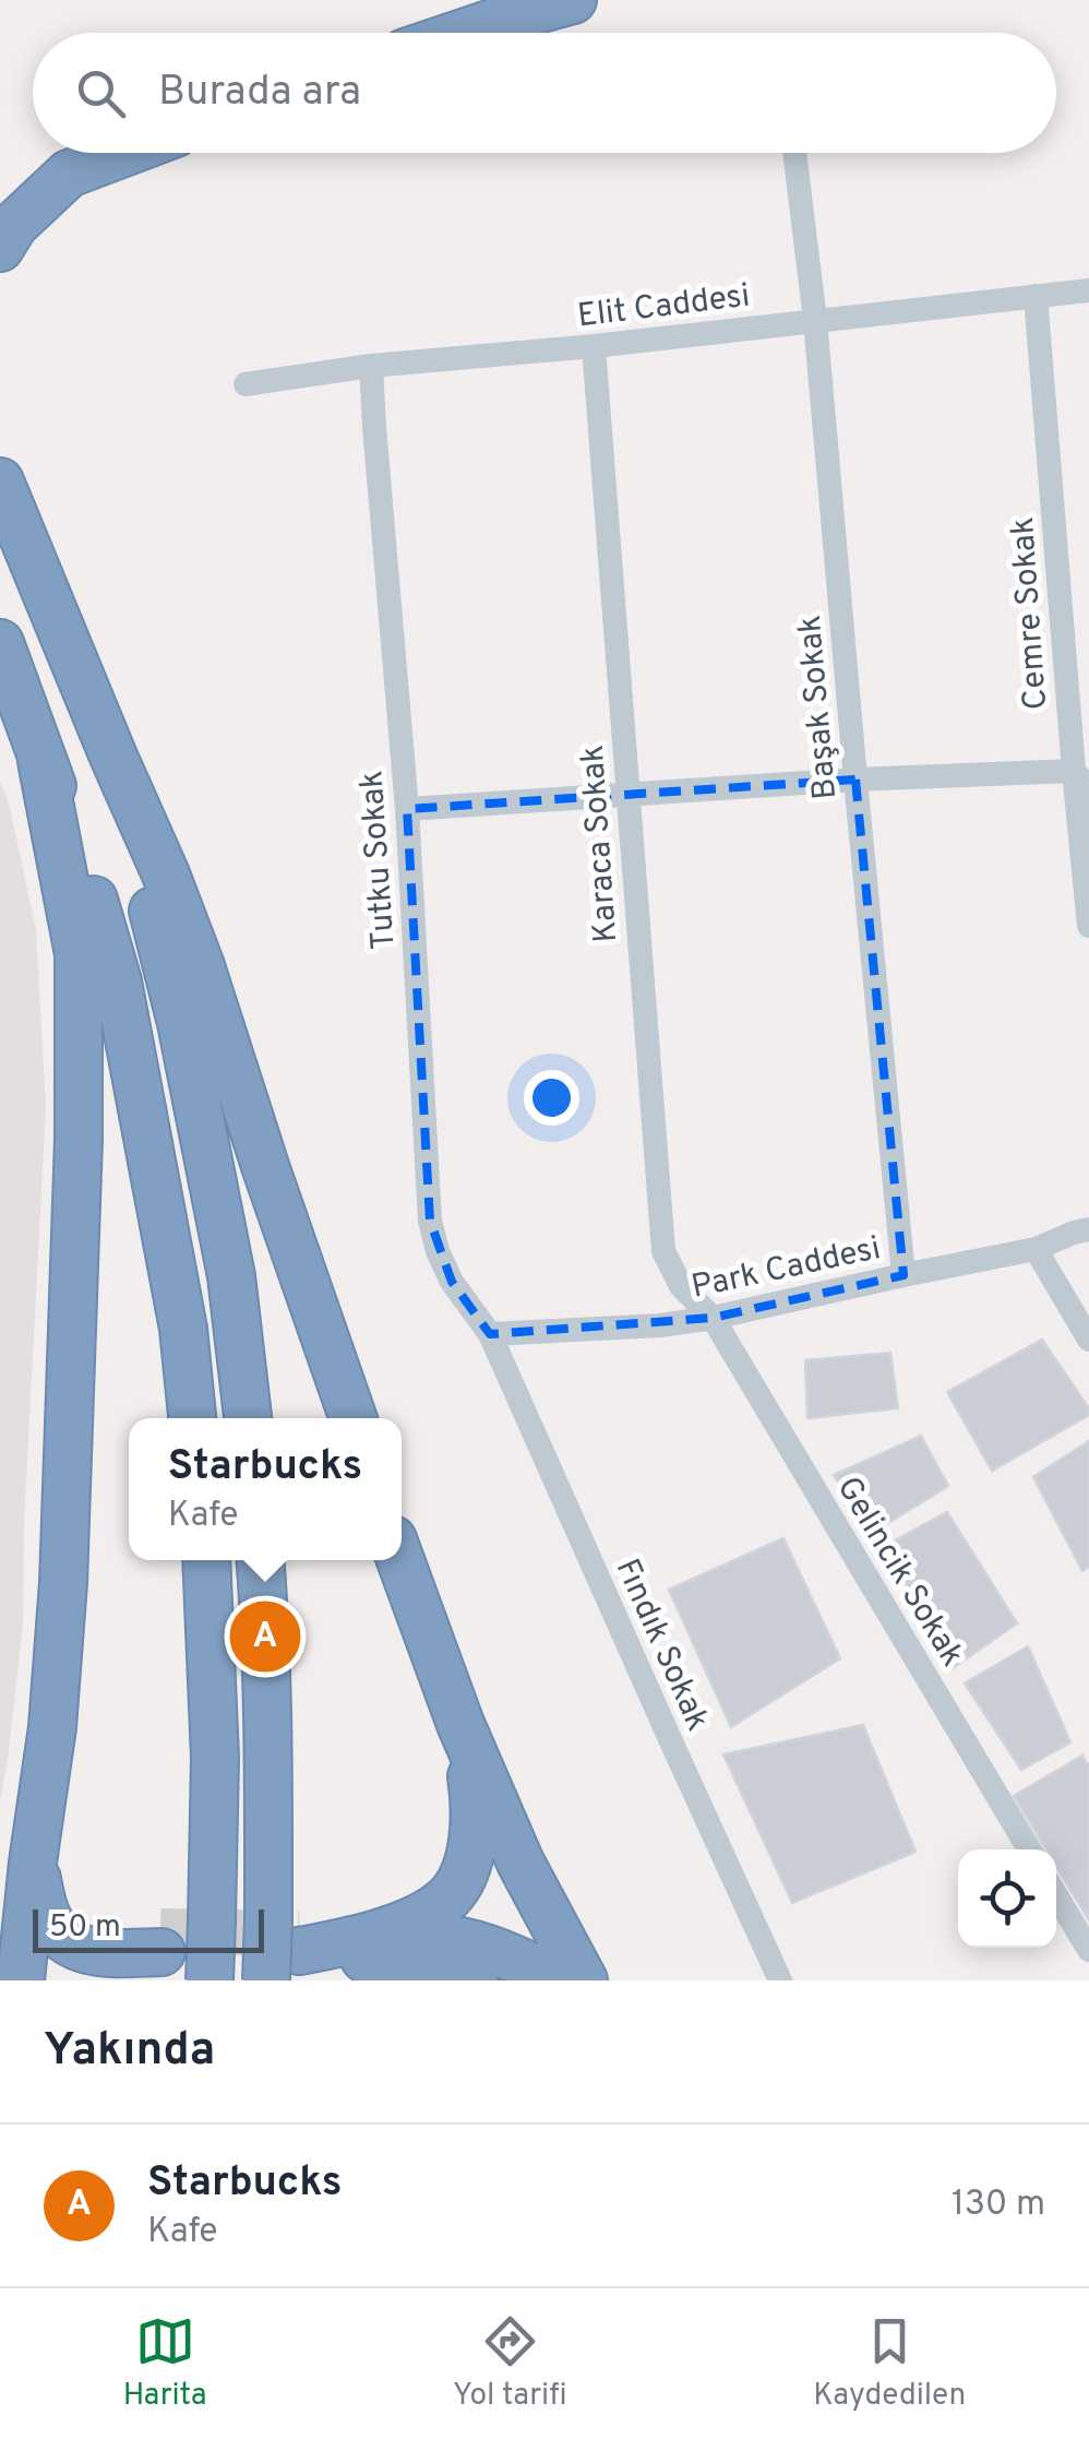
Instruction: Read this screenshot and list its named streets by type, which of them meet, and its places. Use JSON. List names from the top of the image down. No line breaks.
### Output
{"streets":{"street":["Elit Caddesi","Cemre Sokak","Başak Sokak","Karaca Sokak","Tutku Sokak","Park Caddesi","Gelincik Sokak","Fındık Sokak"]},"crossings":[["Elit Caddesi","Cemre Sokak"],["Elit Caddesi","Başak Sokak"],["Elit Caddesi","Karaca Sokak"],["Elit Caddesi","Tutku Sokak"],["Başak Sokak","Park Caddesi"],["Karaca Sokak","Park Caddesi"],["Karaca Sokak","Gelincik Sokak"],["Tutku Sokak","Park Caddesi"],["Tutku Sokak","Fındık Sokak"],["Park Caddesi","Gelincik Sokak"],["Park Caddesi","Fındık Sokak"]],"scale_bar":"50 m","page":{"search":"Burada ara","popup":["Starbucks","Kafe"],"pins":"A","scale":"50 m","heading":"Yakında","list":[{"mark":"A","name":"Starbucks","note":"Kafe","value":"130 m"}],"nav":["Harita","Yol tarifi","Kaydedilen"]}}
